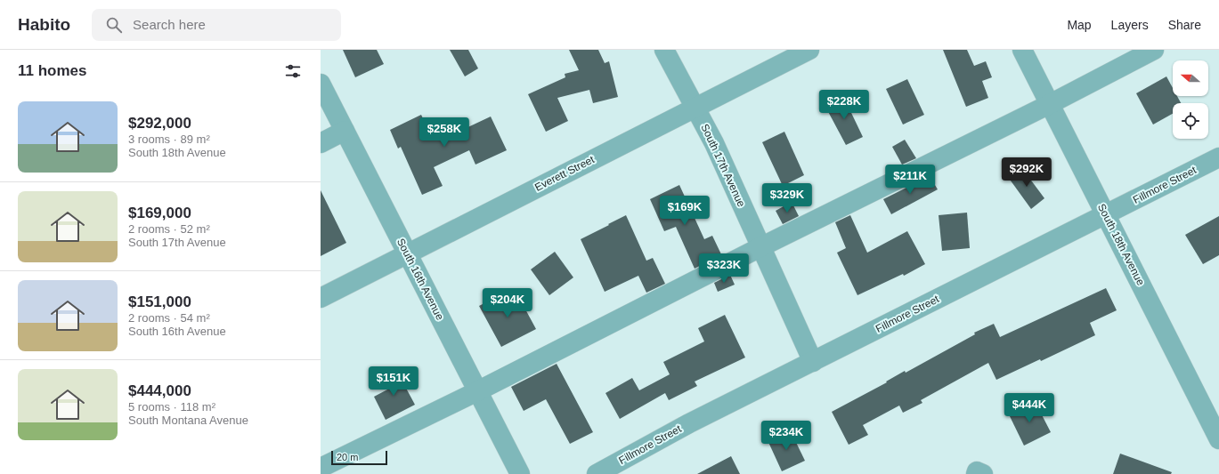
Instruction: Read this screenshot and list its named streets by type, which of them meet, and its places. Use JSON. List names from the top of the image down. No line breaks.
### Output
{"streets":{"street":["South 17th Avenue","Everett Street","Fillmore Street","South 18th Avenue","South 16th Avenue"]},"crossings":[["South 17th Avenue","Everett Street"],["South 17th Avenue","Fillmore Street"],["Everett Street","South 16th Avenue"],["Fillmore Street","South 18th Avenue"]],"scale_bar":"20 m","north":"left","page":{"header":"Habito","search":"Search here","nav":["Map","Layers","Share"],"heading":"11 homes","price":["$228K","$258K","$292K","$211K","$329K","$169K","$323K","$204K","$151K","$444K","$234K"],"list":[{"name":"$292,000","note":"3 rooms · 89 m² · South 18th Avenue"},{"name":"$169,000","note":"2 rooms · 52 m² · South 17th Avenue"},{"name":"$151,000","note":"2 rooms · 54 m² · South 16th Avenue"},{"name":"$444,000","note":"5 rooms · 118 m² · South Montana Avenue"}],"scale":"20 m"}}
